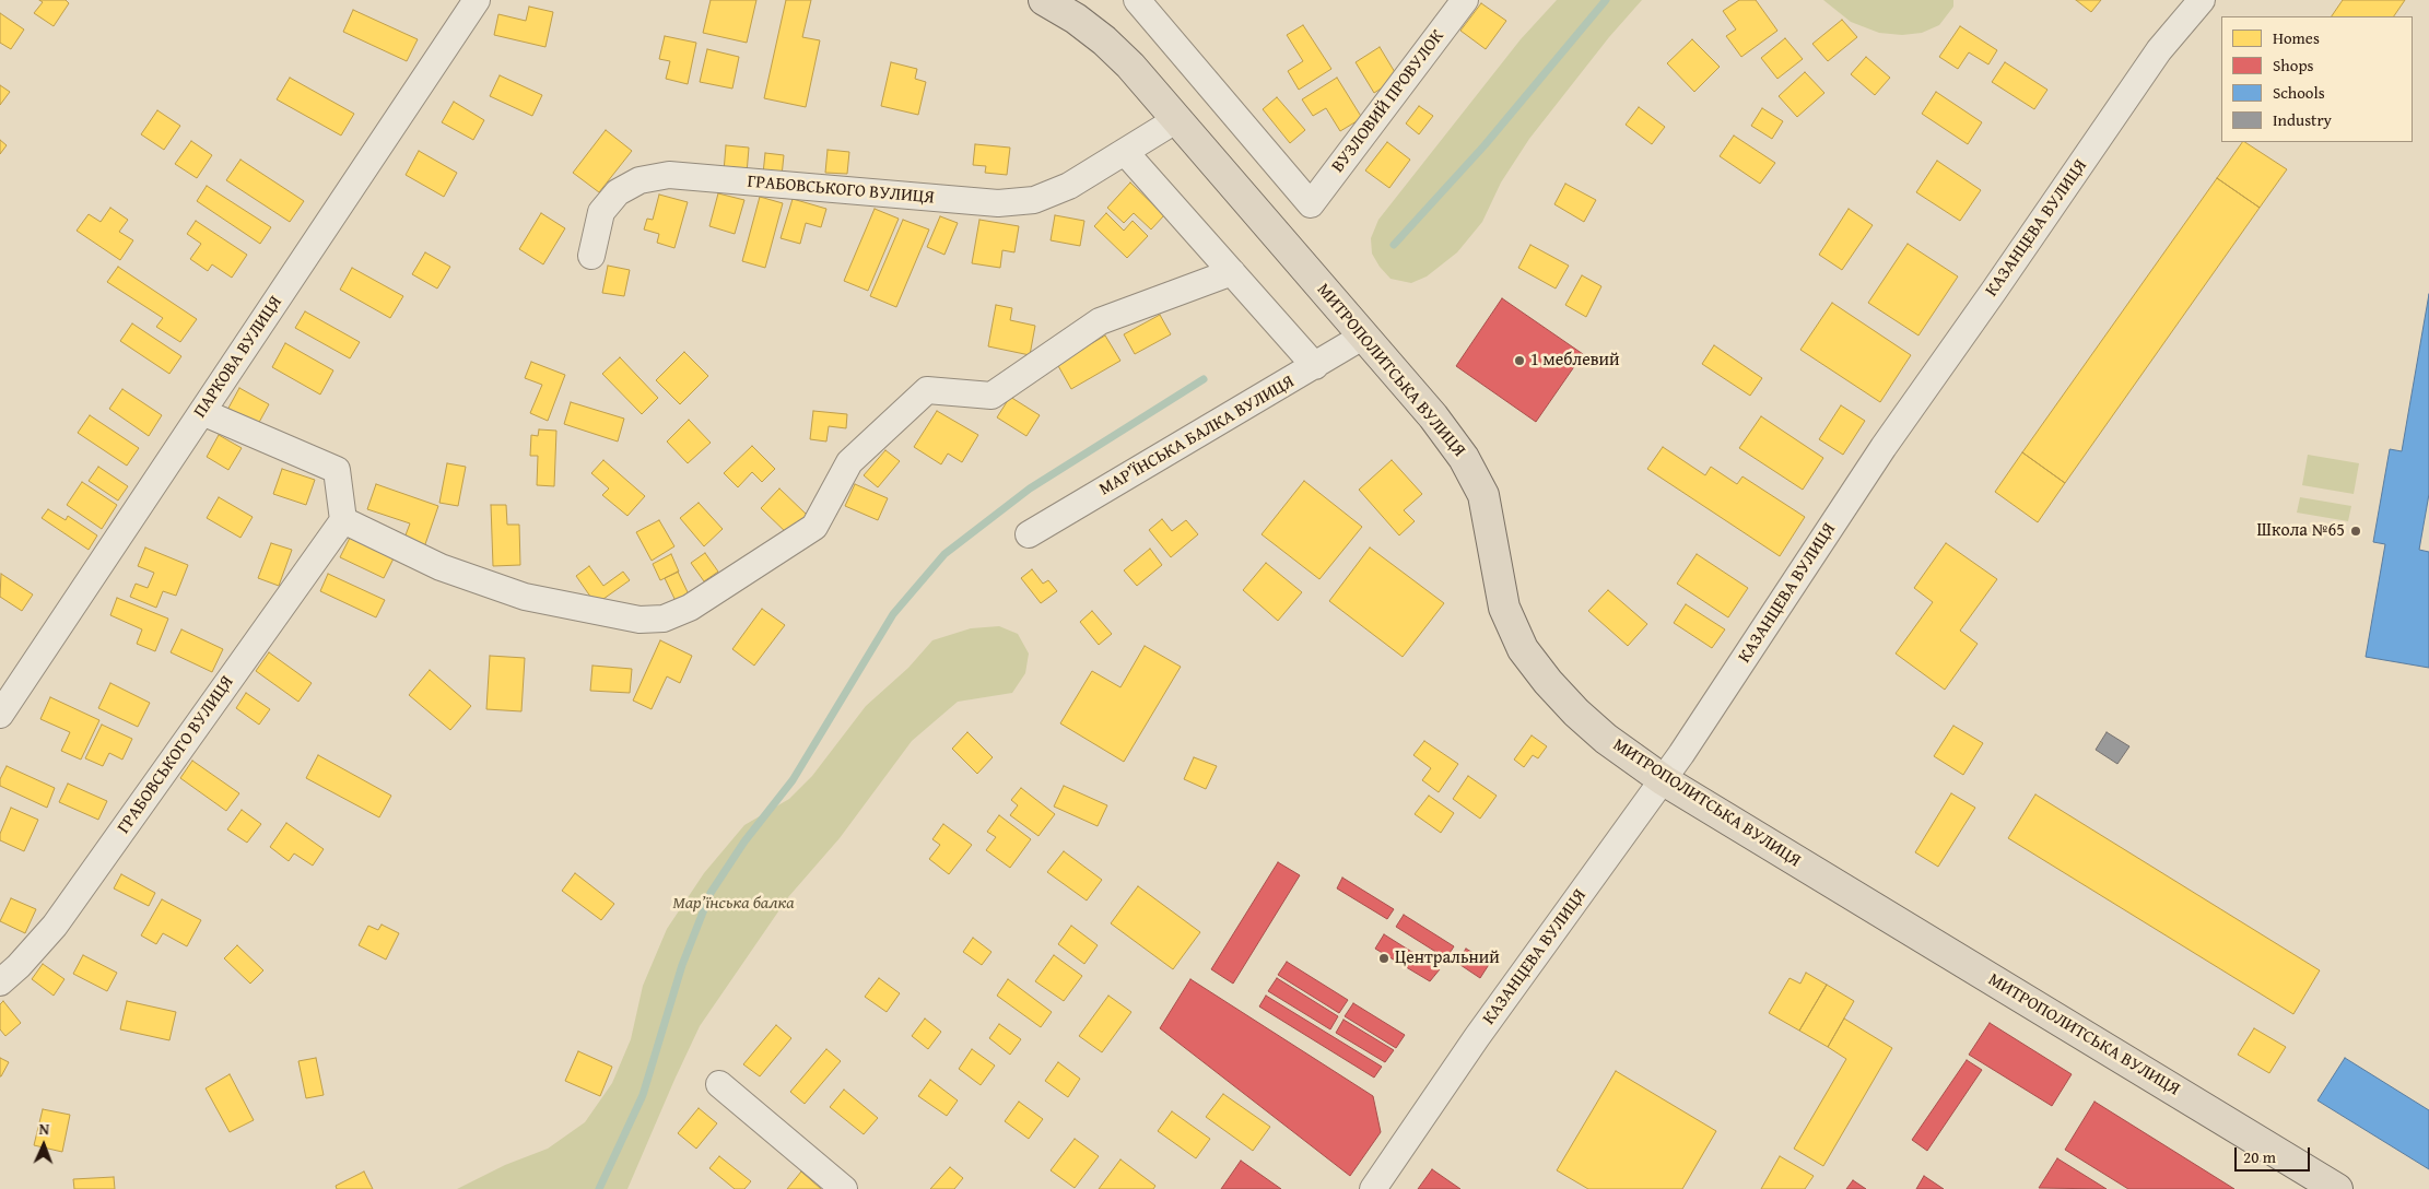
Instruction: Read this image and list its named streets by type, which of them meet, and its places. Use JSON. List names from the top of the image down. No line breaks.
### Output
{"streets":{"main road":["МИТРОПОЛИТСЬКА ВУЛИЦЯ"],"street":["ВУЗЛОВИЙ ПРОВУЛОК","ГРАБОВСЬКОГО ВУЛИЦЯ","КАЗАНЦЕВА ВУЛИЦЯ","ПАРКОВА ВУЛИЦЯ","МАР’ЇНСЬКА БАЛКА ВУЛИЦЯ"]},"crossings":[["ГРАБОВСЬКОГО ВУЛИЦЯ","МИТРОПОЛИТСЬКА ВУЛИЦЯ"],["КАЗАНЦЕВА ВУЛИЦЯ","МИТРОПОЛИТСЬКА ВУЛИЦЯ"],["МИТРОПОЛИТСЬКА ВУЛИЦЯ","МАР’ЇНСЬКА БАЛКА ВУЛИЦЯ"]],"parks":["Мар’їнська балка"],"places":["1 меблевий","Школа №65","Центральний"],"legend":["Homes","Shops","Schools","Industry"],"scale_bar":"20 m","north":"top"}
